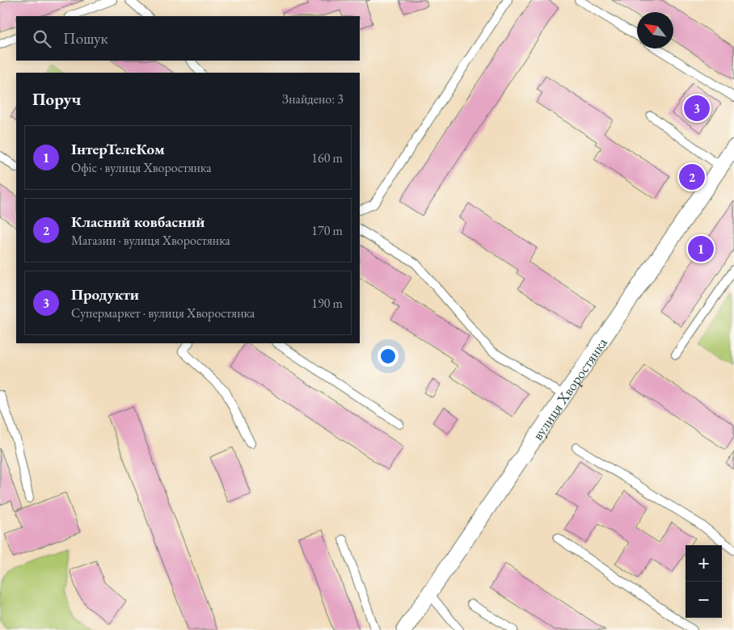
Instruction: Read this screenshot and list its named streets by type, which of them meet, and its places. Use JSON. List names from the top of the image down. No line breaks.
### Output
{"streets":{"street":["вулиця Хворостянка"]},"north":"top left","page":{"search":"Пошук","heading":["Поруч","Знайдено: 3"],"pins":["3","2","1"],"list":[{"mark":"1","name":"ІнтерТелеКом","note":"Офіс · вулиця Хворостянка","value":"160 m"},{"mark":"2","name":"Класний ковбасний","note":"Магазин · вулиця Хворостянка","value":"170 m"},{"mark":"3","name":"Продукти","note":"Супермаркет · вулиця Хворостянка","value":"190 m"}],"map_buttons":["+","−"]}}
